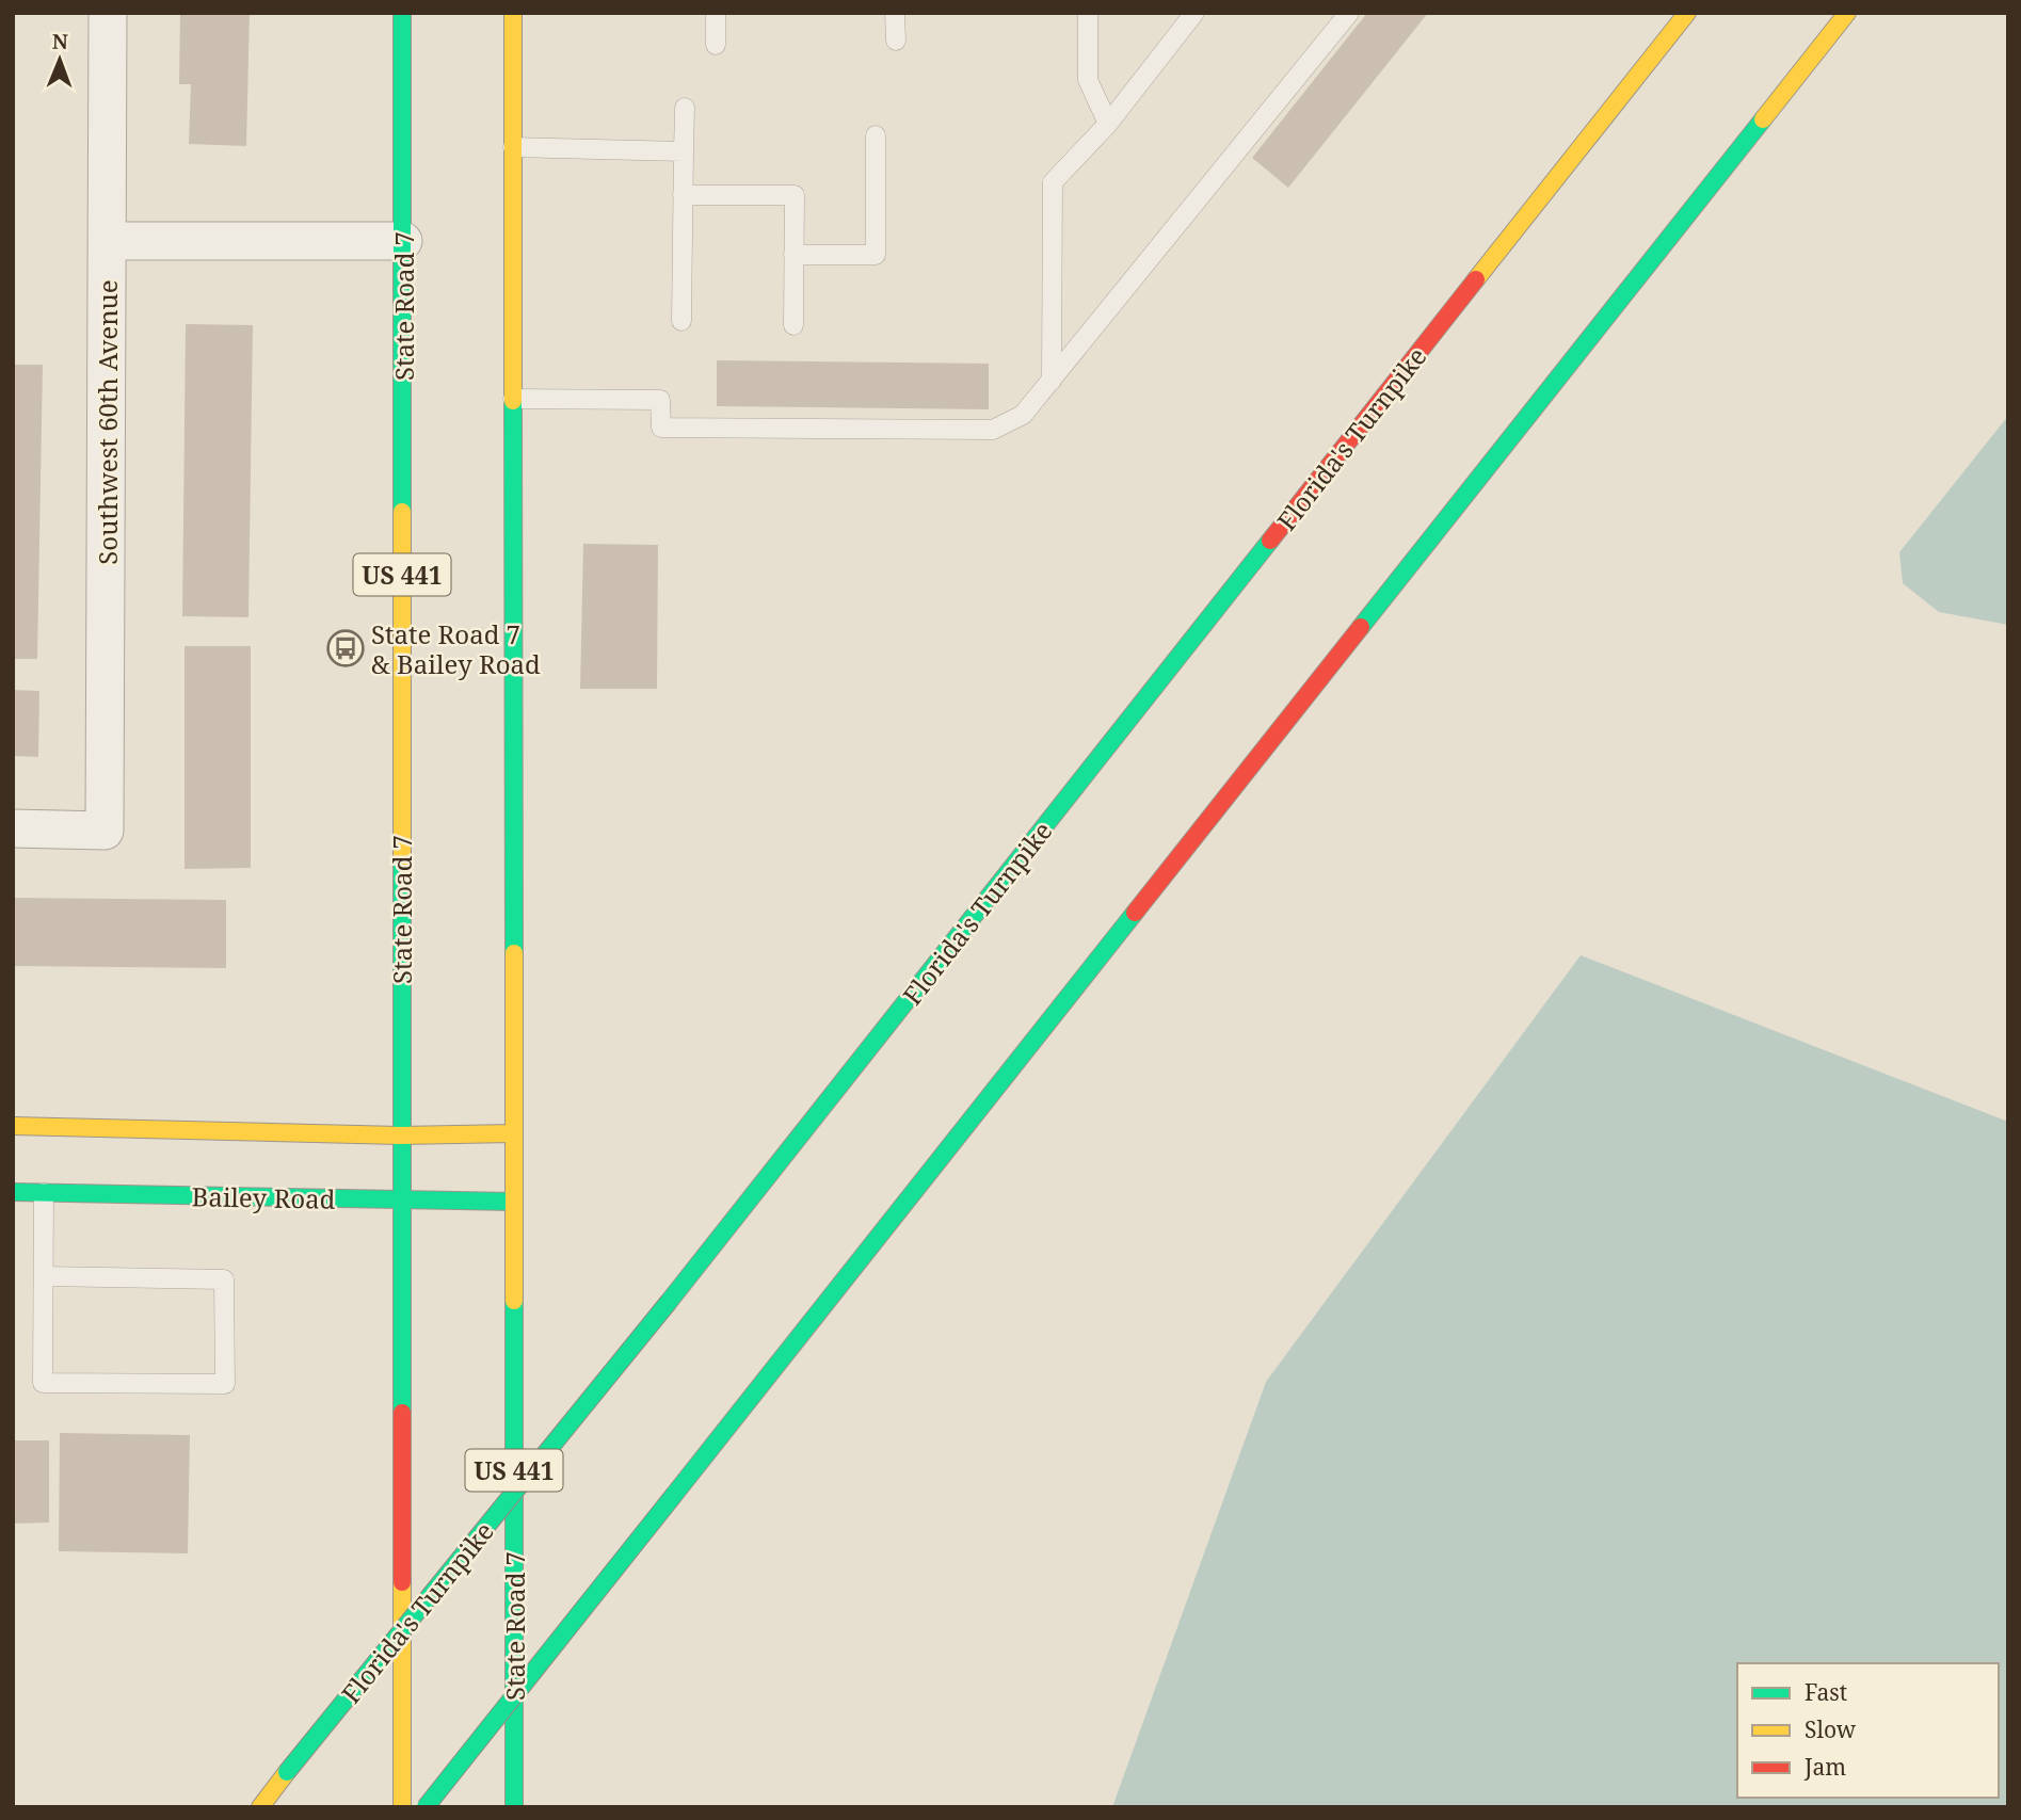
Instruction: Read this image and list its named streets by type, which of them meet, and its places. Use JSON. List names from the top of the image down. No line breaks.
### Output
{"streets":{"main road":["State Road 7","Florida's Turnpike","US 441","Bailey Road"],"street":["Southwest 60th Avenue"]},"crossings":[["State Road 7","Bailey Road"]],"places":{"bus stop":["State Road 7 & Bailey Road"]},"legend":["Fast","Slow","Jam"],"north":"top"}
